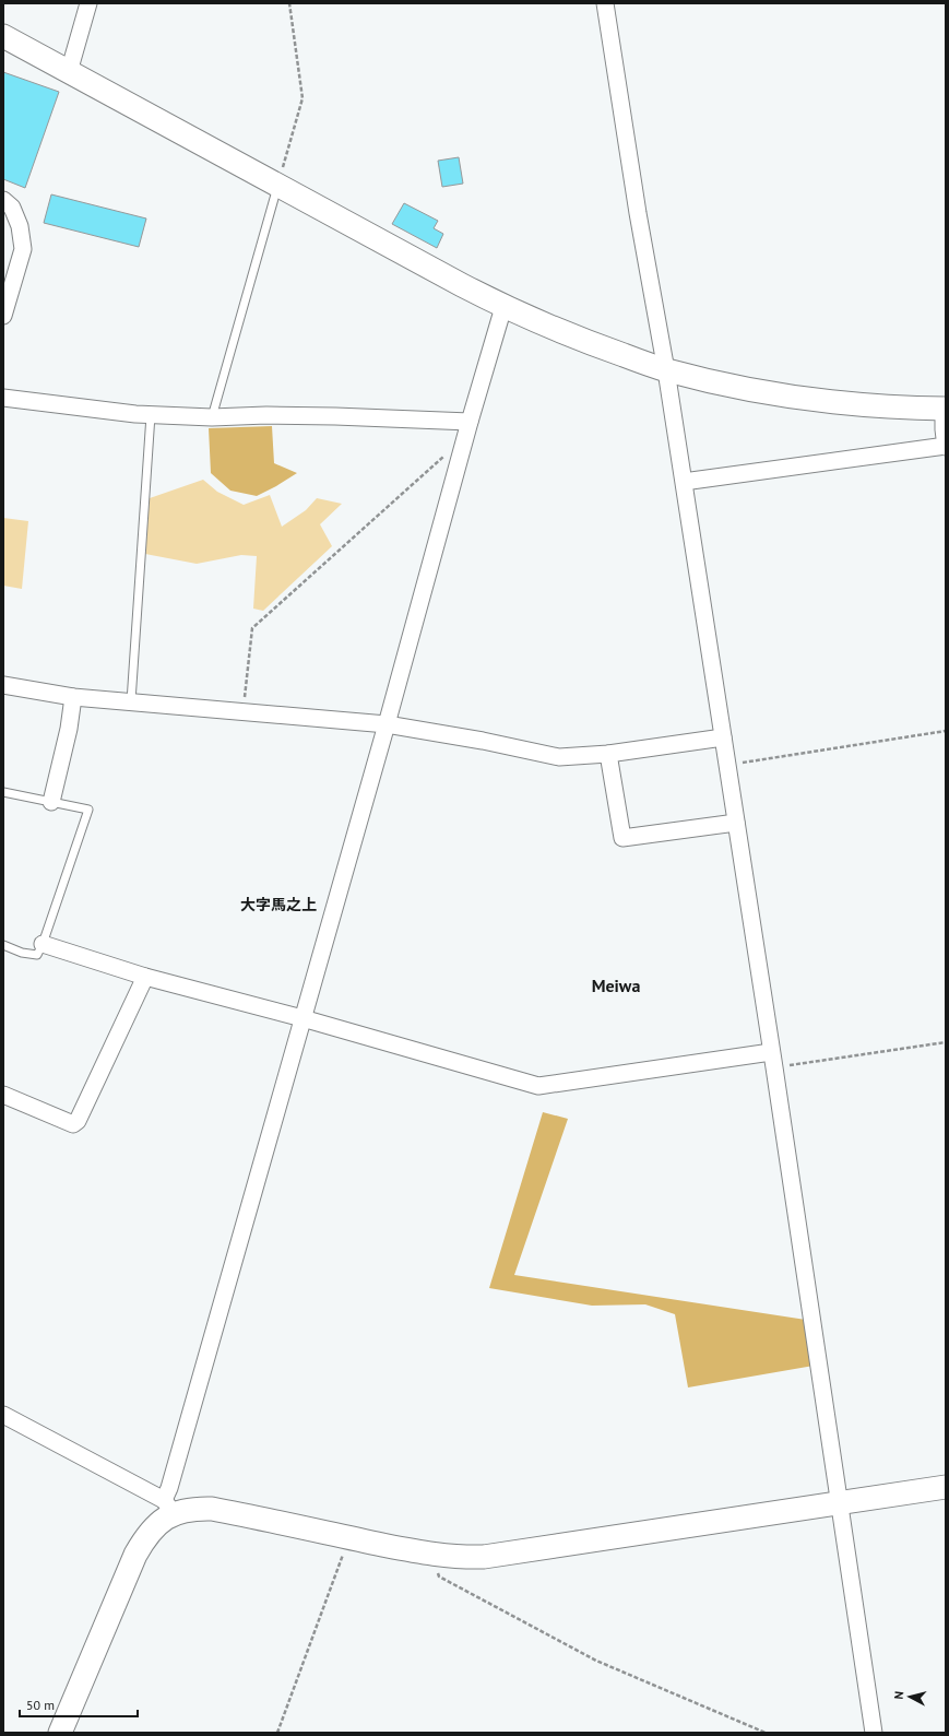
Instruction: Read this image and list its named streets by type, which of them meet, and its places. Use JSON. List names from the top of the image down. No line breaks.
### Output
{"districts":["大字馬之上","Meiwa"],"scale_bar":"50 m","north":"left"}
